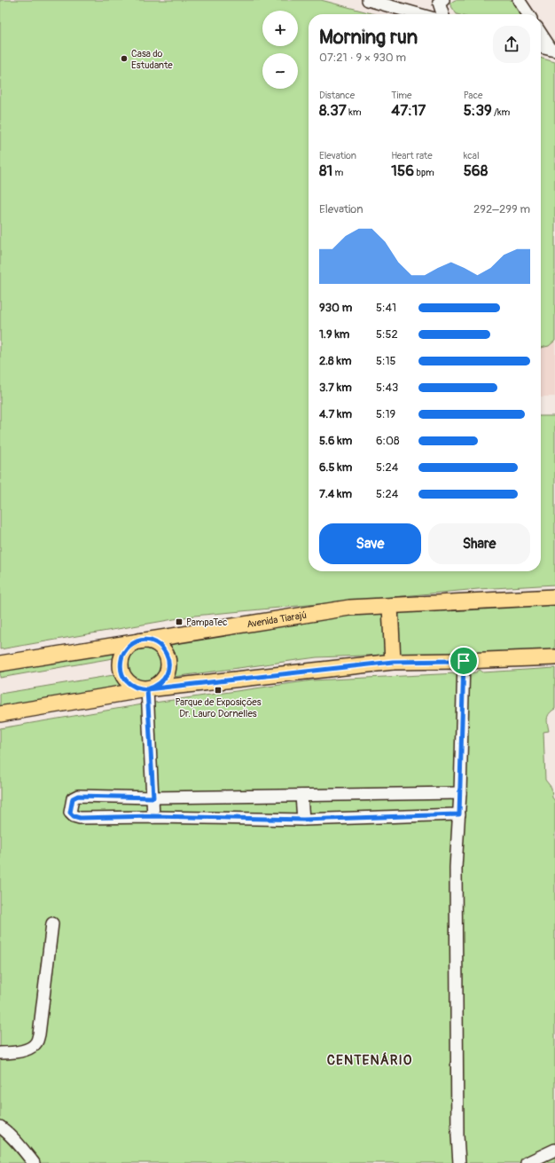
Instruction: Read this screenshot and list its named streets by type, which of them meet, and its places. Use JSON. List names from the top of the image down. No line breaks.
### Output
{"streets":{"main road":["Avenida Tiarajú"]},"districts":["CENTENÁRIO"],"places":{"other":["Casa do Estudante"],"transit":["PampaTec","Parque de Exposições Dr. Lauro Dornelles"]},"page":{"map_buttons":["+","−"],"heading":["Morning run","07:21 · 9 × 930 m"],"stats":[["Distance","8.37 km"],["Time","47:17"],["Pace","5:39 /km"],["Elevation","81 m"],["Heart rate","156 bpm"],["kcal","568"]],"chart":["Elevation","292–299 m"],"list":[{"name":"930 m","note":"5:41"},{"name":"1.9 km","note":"5:52"},{"name":"2.8 km","note":"5:15"},{"name":"3.7 km","note":"5:43"},{"name":"4.7 km","note":"5:19"},{"name":"5.6 km","note":"6:08"},{"name":"6.5 km","note":"5:24"},{"name":"7.4 km","note":"5:24"}],"buttons":["Save","Share"]}}
